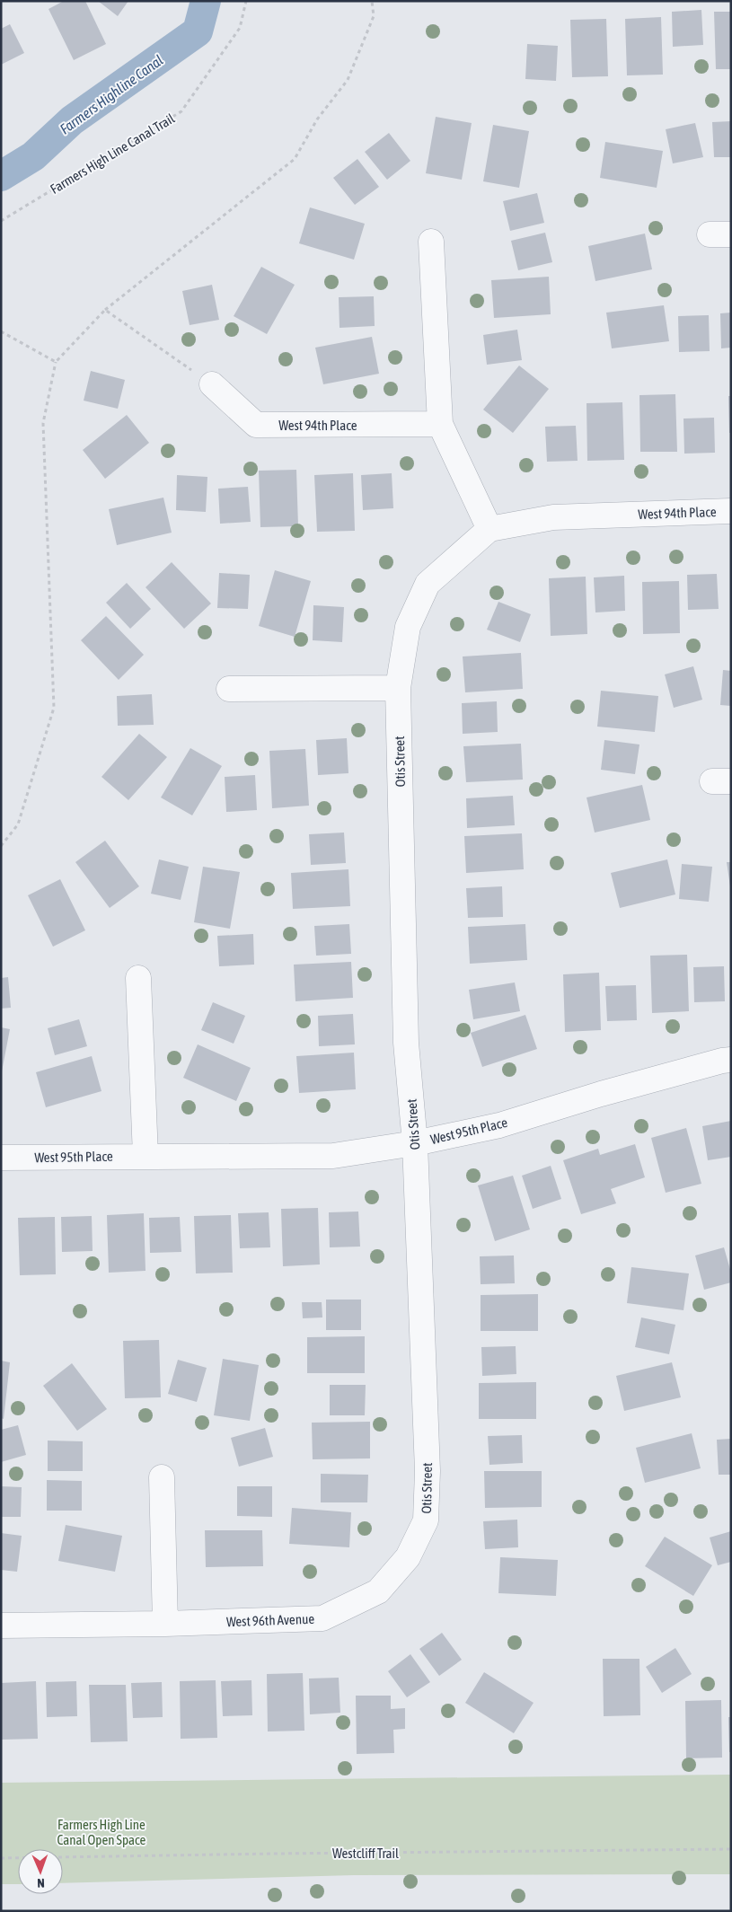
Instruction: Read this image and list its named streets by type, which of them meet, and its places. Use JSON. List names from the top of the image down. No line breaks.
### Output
{"streets":{"street":["West 94th Place","Otis Street","West 95th Place","West 96th Avenue"],"path":["Farmers High Line Canal Trail","Westcliff Trail"]},"crossings":[["West 94th Place","Otis Street"],["Otis Street","West 95th Place"],["Otis Street","West 96th Avenue"]],"water":["Farmers Highline Canal"],"parks":["Farmers High Line Canal Open Space"],"north":"bottom"}
